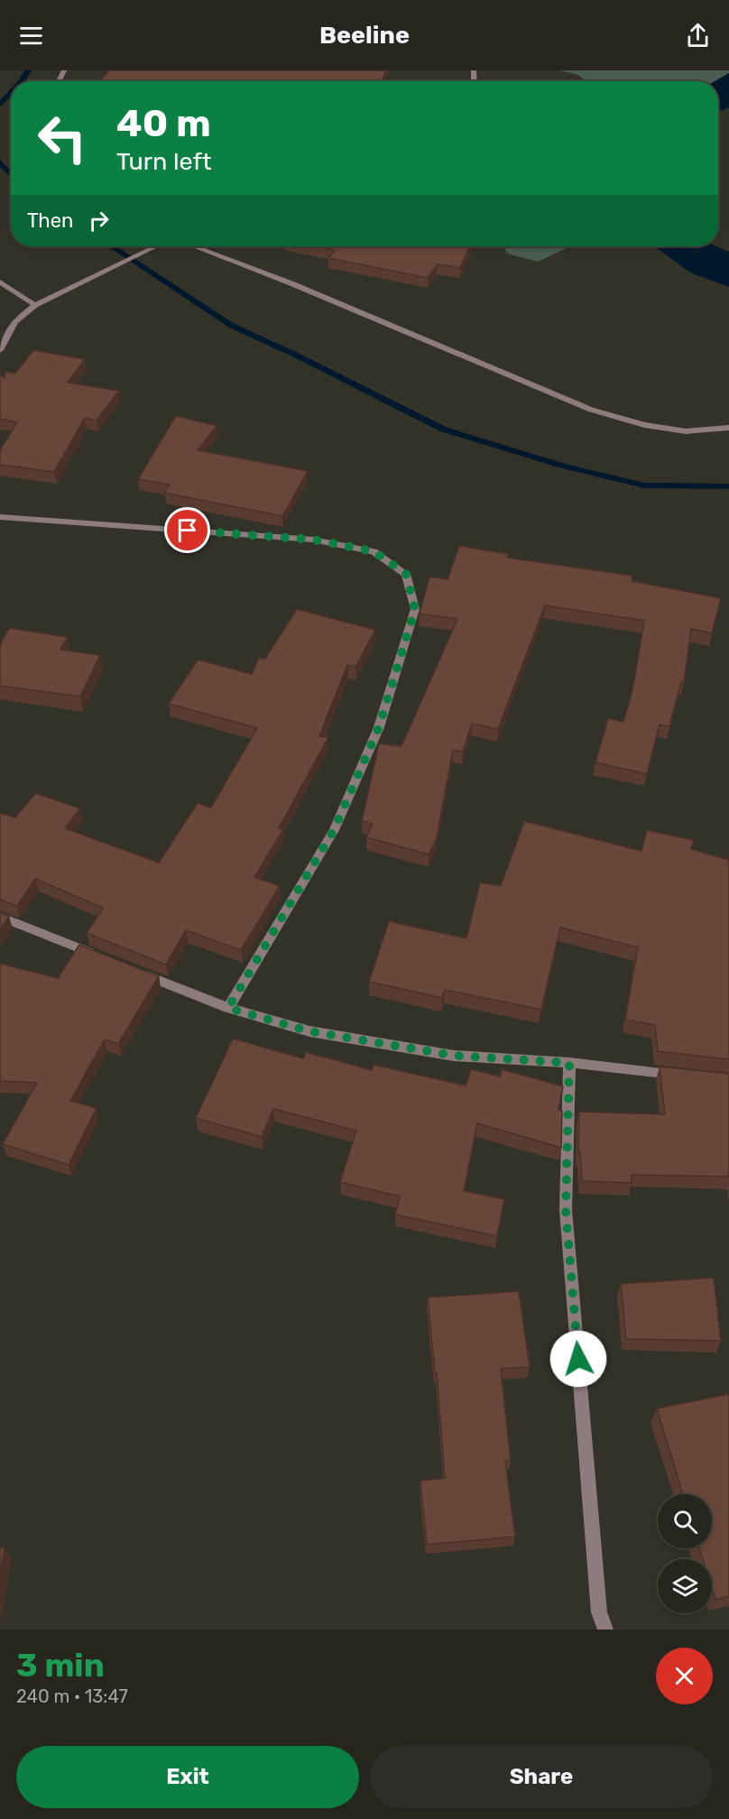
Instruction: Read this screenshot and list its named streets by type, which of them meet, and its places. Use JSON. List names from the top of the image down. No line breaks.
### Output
{"page":{"header":"Beeline","turn":["40 m","Turn left"],"then":"Then","heading":["3 min","240 m · 13:47"],"buttons":["Exit","Share"]}}
